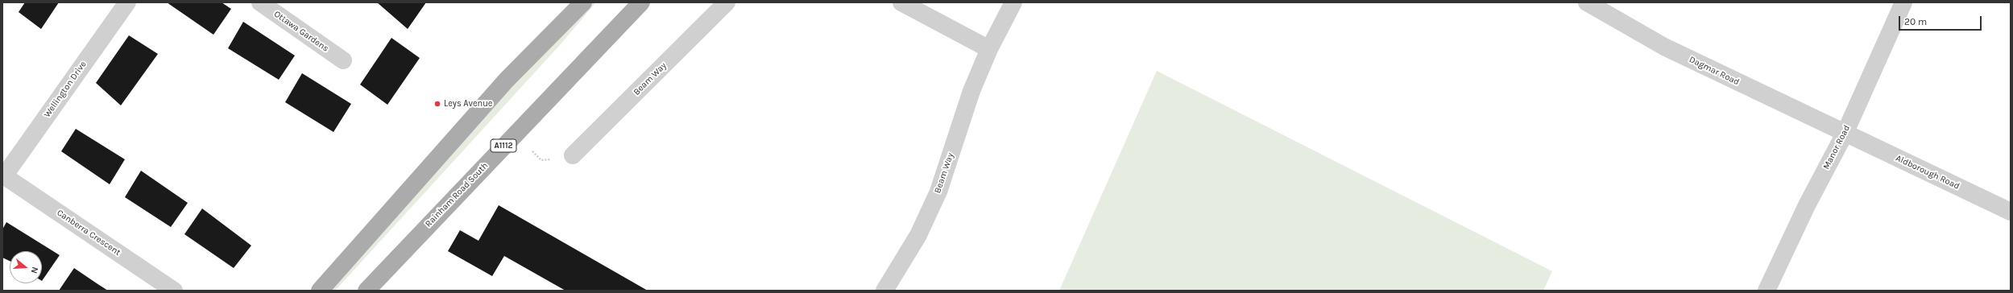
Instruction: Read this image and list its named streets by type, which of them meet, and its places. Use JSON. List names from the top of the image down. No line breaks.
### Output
{"streets":{"main road":["A1112","Rainham Road South"],"street":["Ottawa Gardens","Dagmar Road","Beam Way","Wellington Drive","Manor Road","Aldborough Road","Canberra Crescent"]},"crossings":[["Dagmar Road","Manor Road"],["Dagmar Road","Aldborough Road"],["Wellington Drive","Canberra Crescent"],["Manor Road","Aldborough Road"]],"places":["Leys Avenue"],"scale_bar":"20 m","north":"right"}
